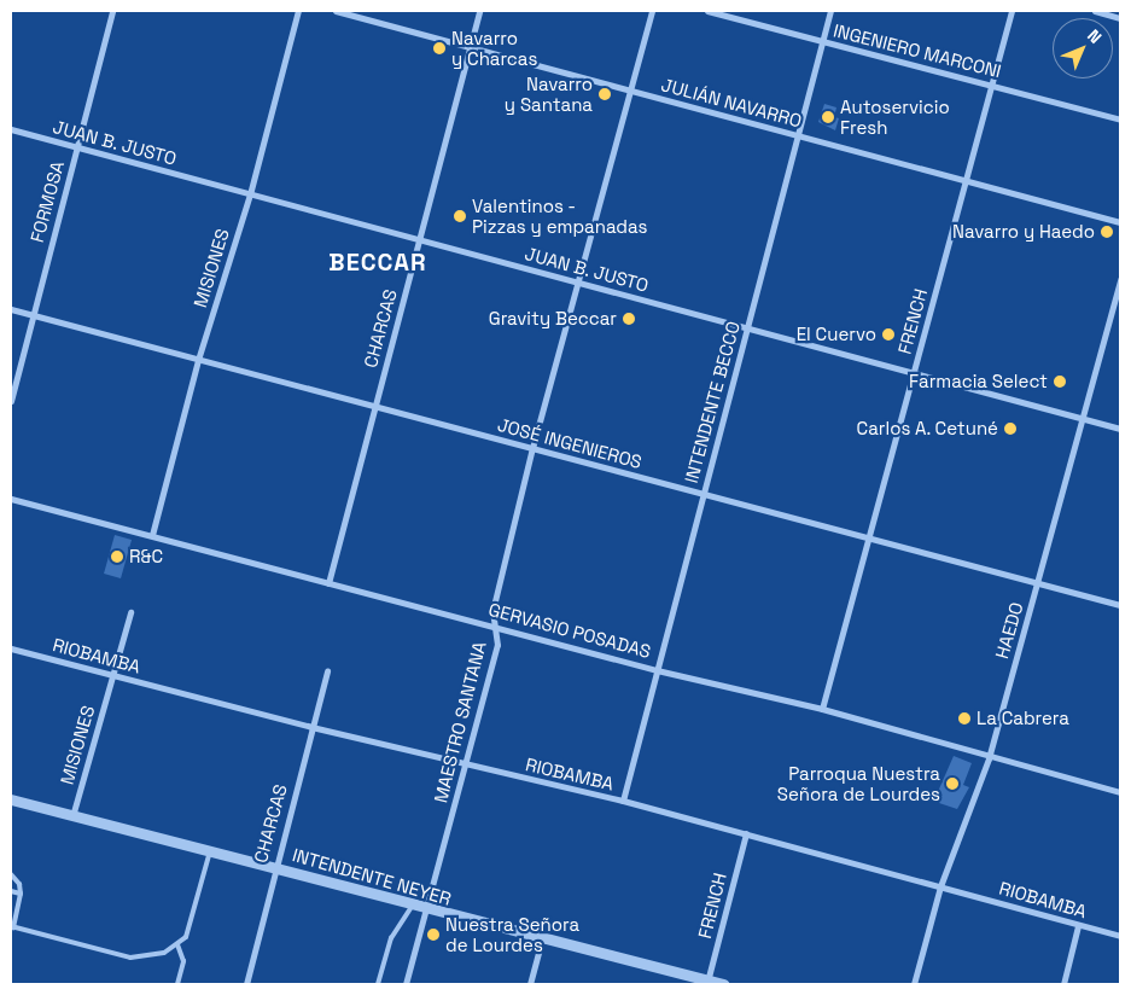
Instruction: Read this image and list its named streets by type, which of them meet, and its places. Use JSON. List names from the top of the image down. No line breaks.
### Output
{"streets":{"street":["INGENIERO MARCONI","JULIÁN NAVARRO","JUAN B. JUSTO","FORMOSA","MISIONES","FRENCH","CHARCAS","INTENDENTE BECCO","JOSÉ INGENIEROS","GERVASIO POSADAS","HAEDO","RIOBAMBA","MAESTRO SANTANA","INTENDENTE NEYER"]},"crossings":[["INGENIERO MARCONI","FRENCH"],["INGENIERO MARCONI","INTENDENTE BECCO"],["JULIÁN NAVARRO","FRENCH"],["JULIÁN NAVARRO","CHARCAS"],["JULIÁN NAVARRO","INTENDENTE BECCO"],["JULIÁN NAVARRO","MAESTRO SANTANA"],["JUAN B. JUSTO","FORMOSA"],["JUAN B. JUSTO","MISIONES"],["JUAN B. JUSTO","FRENCH"],["JUAN B. JUSTO","CHARCAS"],["JUAN B. JUSTO","INTENDENTE BECCO"],["JUAN B. JUSTO","HAEDO"],["JUAN B. JUSTO","MAESTRO SANTANA"],["FORMOSA","JOSÉ INGENIEROS"],["MISIONES","JOSÉ INGENIEROS"],["MISIONES","GERVASIO POSADAS"],["MISIONES","RIOBAMBA"],["MISIONES","INTENDENTE NEYER"],["FRENCH","JOSÉ INGENIEROS"],["FRENCH","GERVASIO POSADAS"],["FRENCH","RIOBAMBA"],["FRENCH","INTENDENTE NEYER"],["CHARCAS","JOSÉ INGENIEROS"],["CHARCAS","GERVASIO POSADAS"],["CHARCAS","RIOBAMBA"],["CHARCAS","INTENDENTE NEYER"],["INTENDENTE BECCO","JOSÉ INGENIEROS"],["INTENDENTE BECCO","GERVASIO POSADAS"],["INTENDENTE BECCO","RIOBAMBA"],["JOSÉ INGENIEROS","HAEDO"],["JOSÉ INGENIEROS","MAESTRO SANTANA"],["GERVASIO POSADAS","HAEDO"],["GERVASIO POSADAS","MAESTRO SANTANA"],["HAEDO","RIOBAMBA"],["RIOBAMBA","MAESTRO SANTANA"],["MAESTRO SANTANA","INTENDENTE NEYER"]],"districts":["BECCAR"],"places":["Navarro y Charcas","Navarro y Santana","Autoservicio Fresh","Valentinos - Pizzas y empanadas","Navarro y Haedo","Gravity Beccar","El Cuervo","Farmacia Select","Carlos A. Cetuné","R&C","La Cabrera","Parroqua Nuestra Señora de Lourdes","Nuestra Señora de Lourdes"],"north":"top right"}
